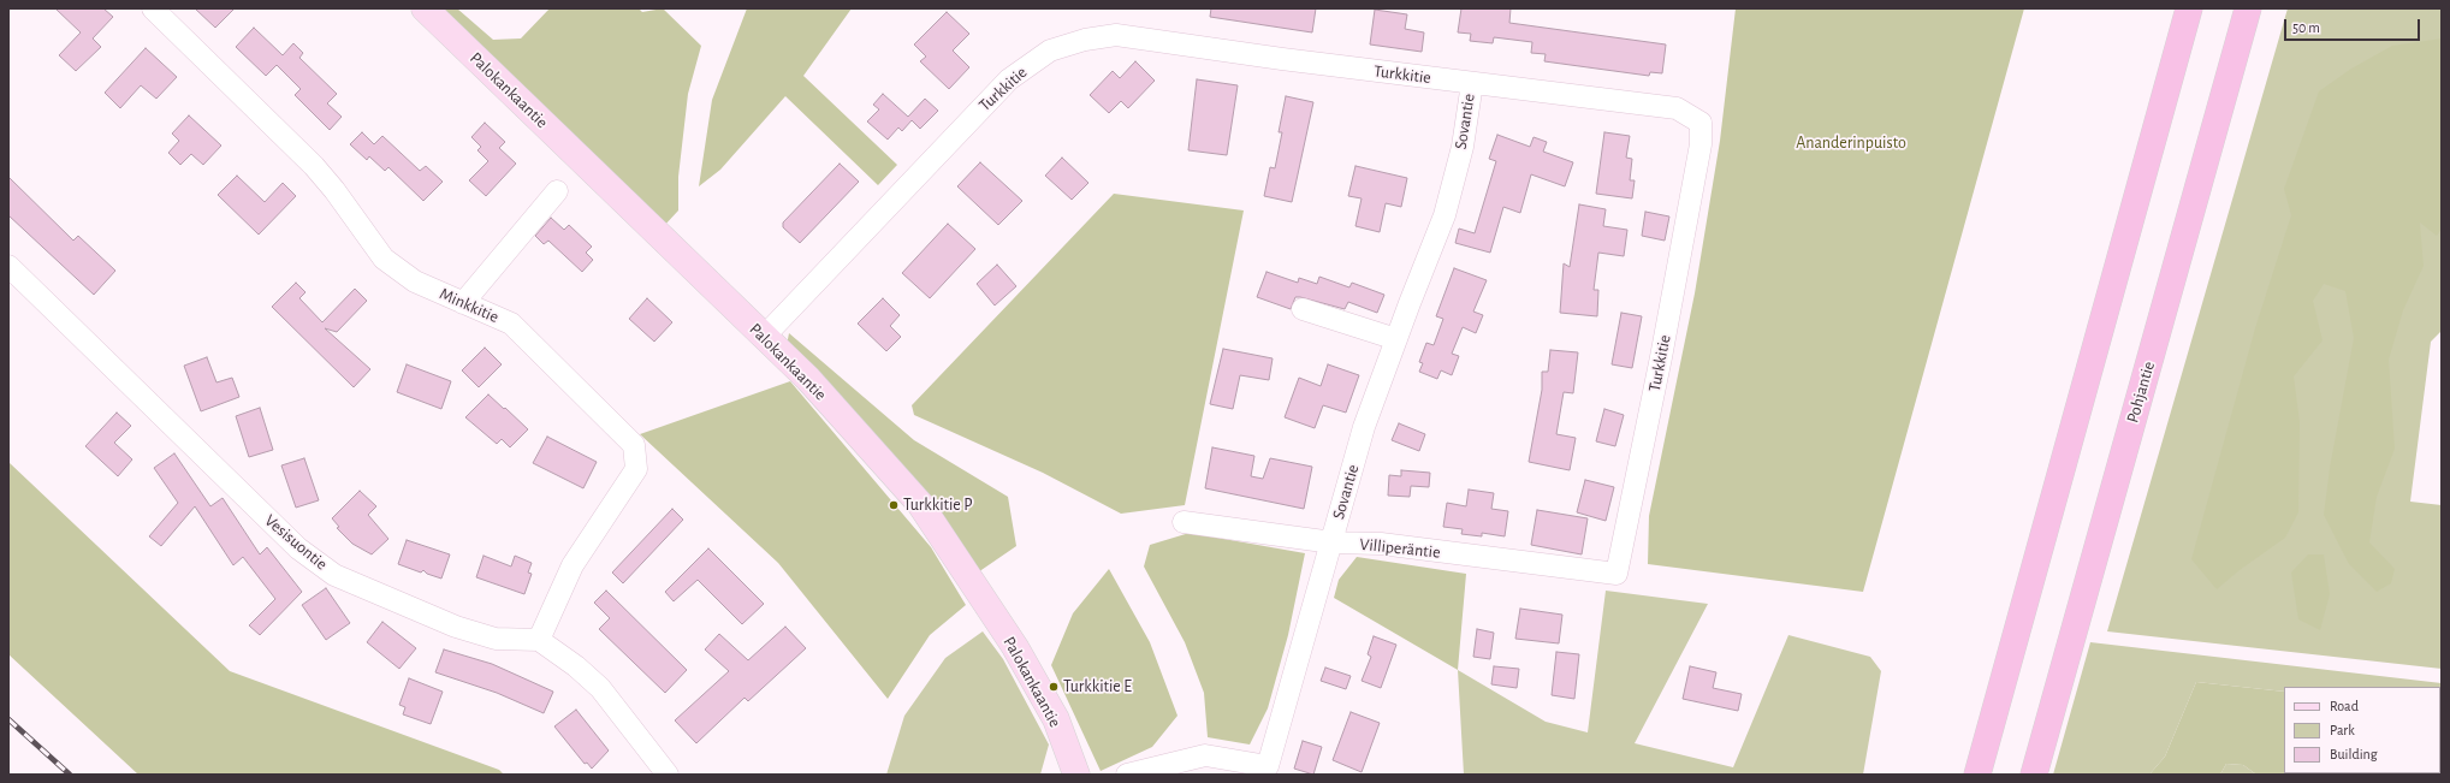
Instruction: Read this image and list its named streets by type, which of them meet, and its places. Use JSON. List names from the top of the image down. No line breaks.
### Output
{"streets":{"highway":["Pohjantie"],"main road":["Palokankaantie"],"street":["Turkkitie","Sovantie","Minkkitie","Vesisuontie","Villiperäntie"]},"crossings":[["Turkkitie","Palokankaantie"],["Turkkitie","Sovantie"],["Turkkitie","Villiperäntie"],["Sovantie","Villiperäntie"],["Minkkitie","Vesisuontie"]],"parks":["Ananderinpuisto"],"places":["Turkkitie P","Turkkitie E"],"legend":["Road","Park","Building"],"scale_bar":"50 m"}
